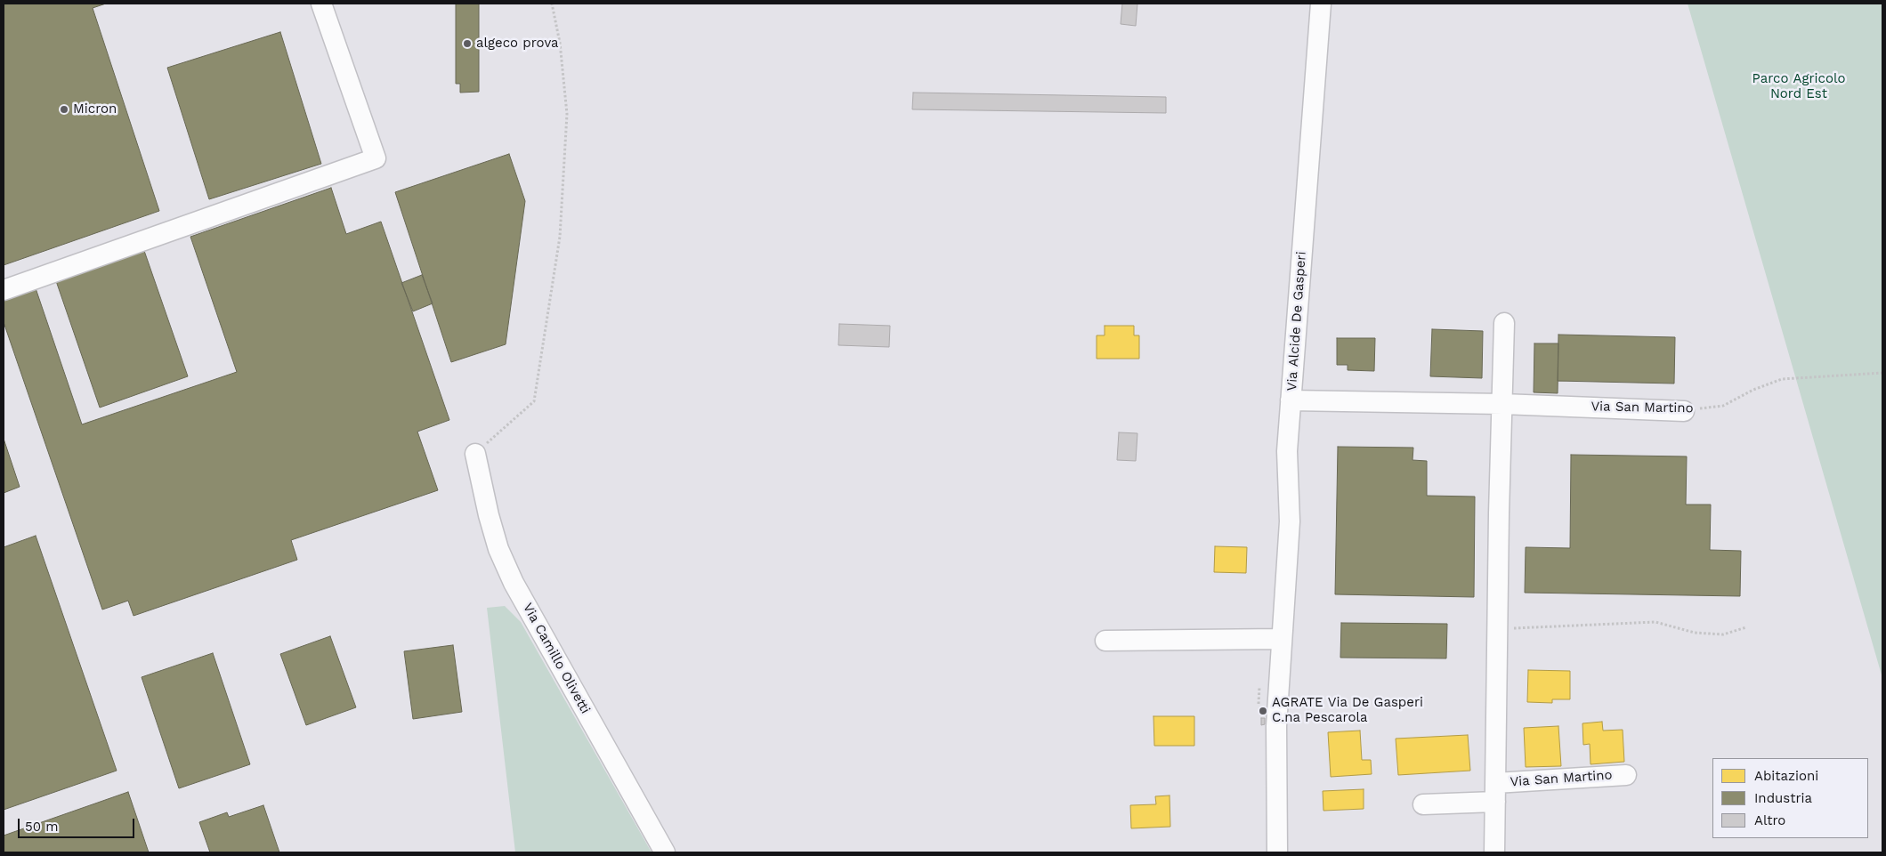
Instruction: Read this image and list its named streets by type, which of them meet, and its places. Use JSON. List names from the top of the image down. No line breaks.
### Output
{"streets":{"street":["Via Alcide De Gasperi","Via San Martino","Via Camillo Olivetti"]},"crossings":[["Via Alcide De Gasperi","Via San Martino"]],"parks":["Parco Agricolo Nord Est"],"places":["algeco prova","Micron","AGRATE Via De Gasperi C.na Pescarola"],"legend":["Abitazioni","Industria","Altro"],"scale_bar":"50 m"}
